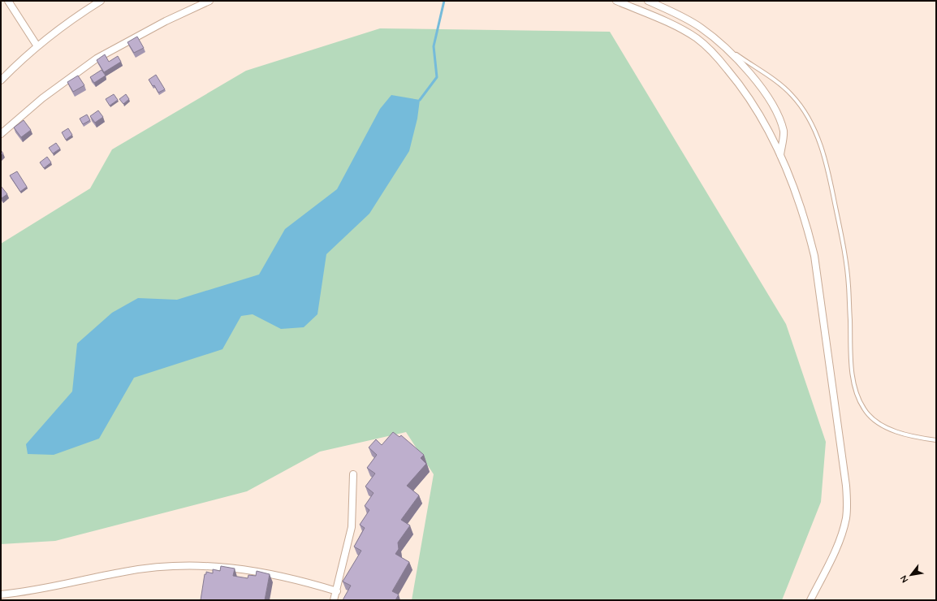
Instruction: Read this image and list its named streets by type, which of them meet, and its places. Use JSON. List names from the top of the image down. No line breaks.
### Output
{"north":"bottom left"}
